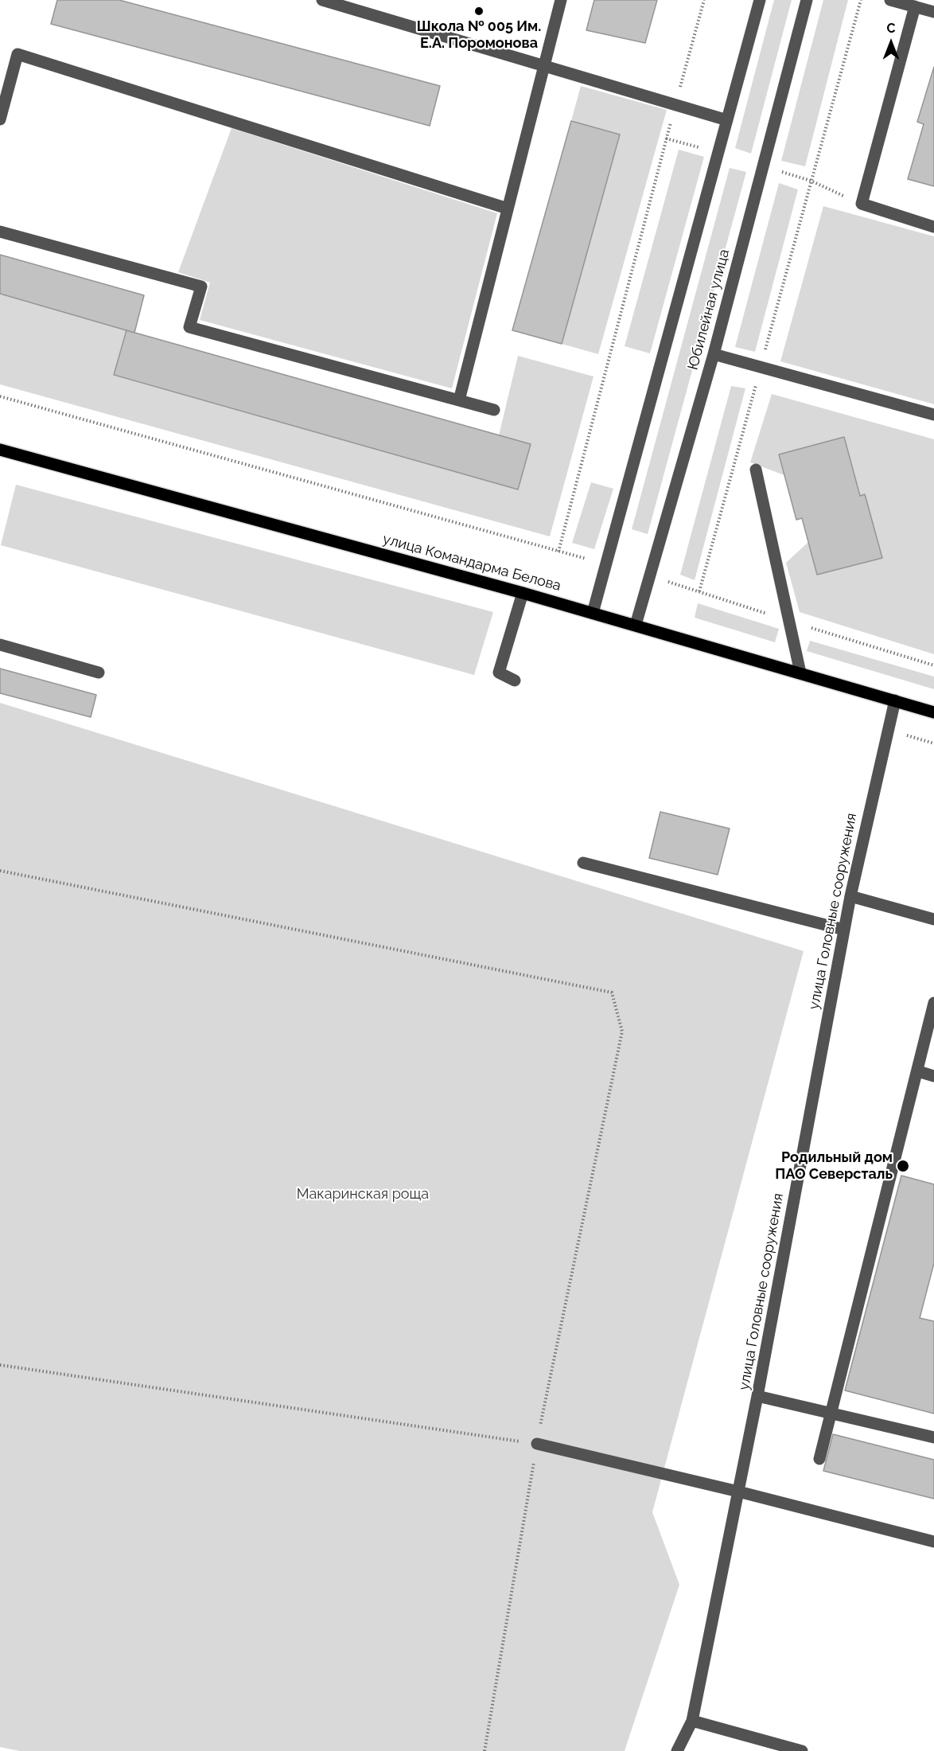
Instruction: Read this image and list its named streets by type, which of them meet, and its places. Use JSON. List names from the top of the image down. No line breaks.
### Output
{"streets":{"main road":["улица Командарма Белова"],"street":["Юбилейная улица","улица Головные сооружения"]},"crossings":[["Юбилейная улица","улица Командарма Белова"],["улица Командарма Белова","улица Головные сооружения"]],"parks":["Макаринская роща"],"places":["Школа № 005 Им. Е.А. Поромонова","Родильный дом ПАО Северсталь"],"north":"top"}
